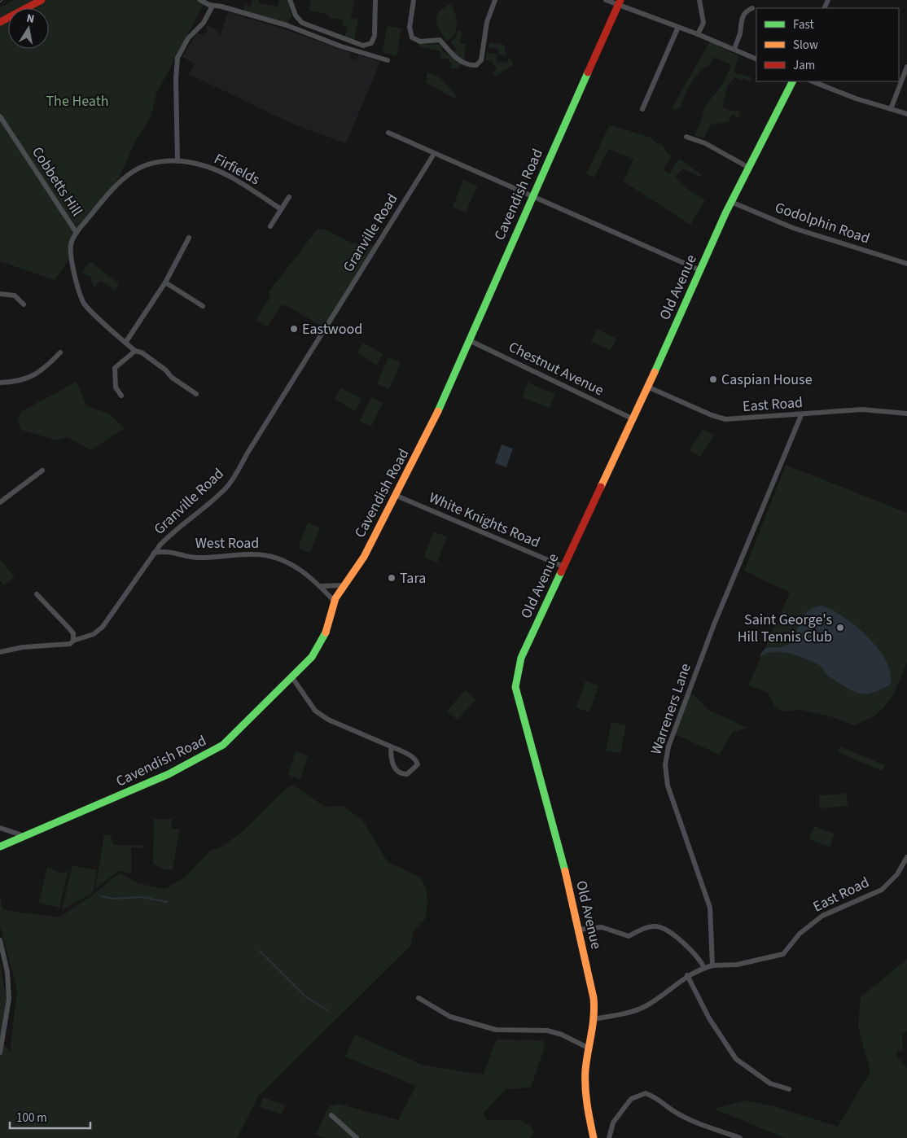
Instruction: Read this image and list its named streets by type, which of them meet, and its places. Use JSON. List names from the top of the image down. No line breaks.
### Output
{"streets":{"street":["Firfields","Cobbetts Hill","Cavendish Road","Godolphin Road","Granville Road","Old Avenue","Chestnut Avenue","East Road","White Knights Road","West Road","Warreners Lane"]},"crossings":[["Firfields","Cobbetts Hill"],["Cavendish Road","Chestnut Avenue"],["Cavendish Road","White Knights Road"],["Cavendish Road","West Road"],["Godolphin Road","Old Avenue"],["Granville Road","West Road"],["Old Avenue","Chestnut Avenue"],["Old Avenue","East Road"],["Old Avenue","White Knights Road"],["East Road","Warreners Lane"]],"parks":["The Heath"],"places":["Eastwood","Caspian House","Tara","Saint George's Hill Tennis Club"],"legend":["Fast","Slow","Jam"],"scale_bar":"100 m","north":"top"}
